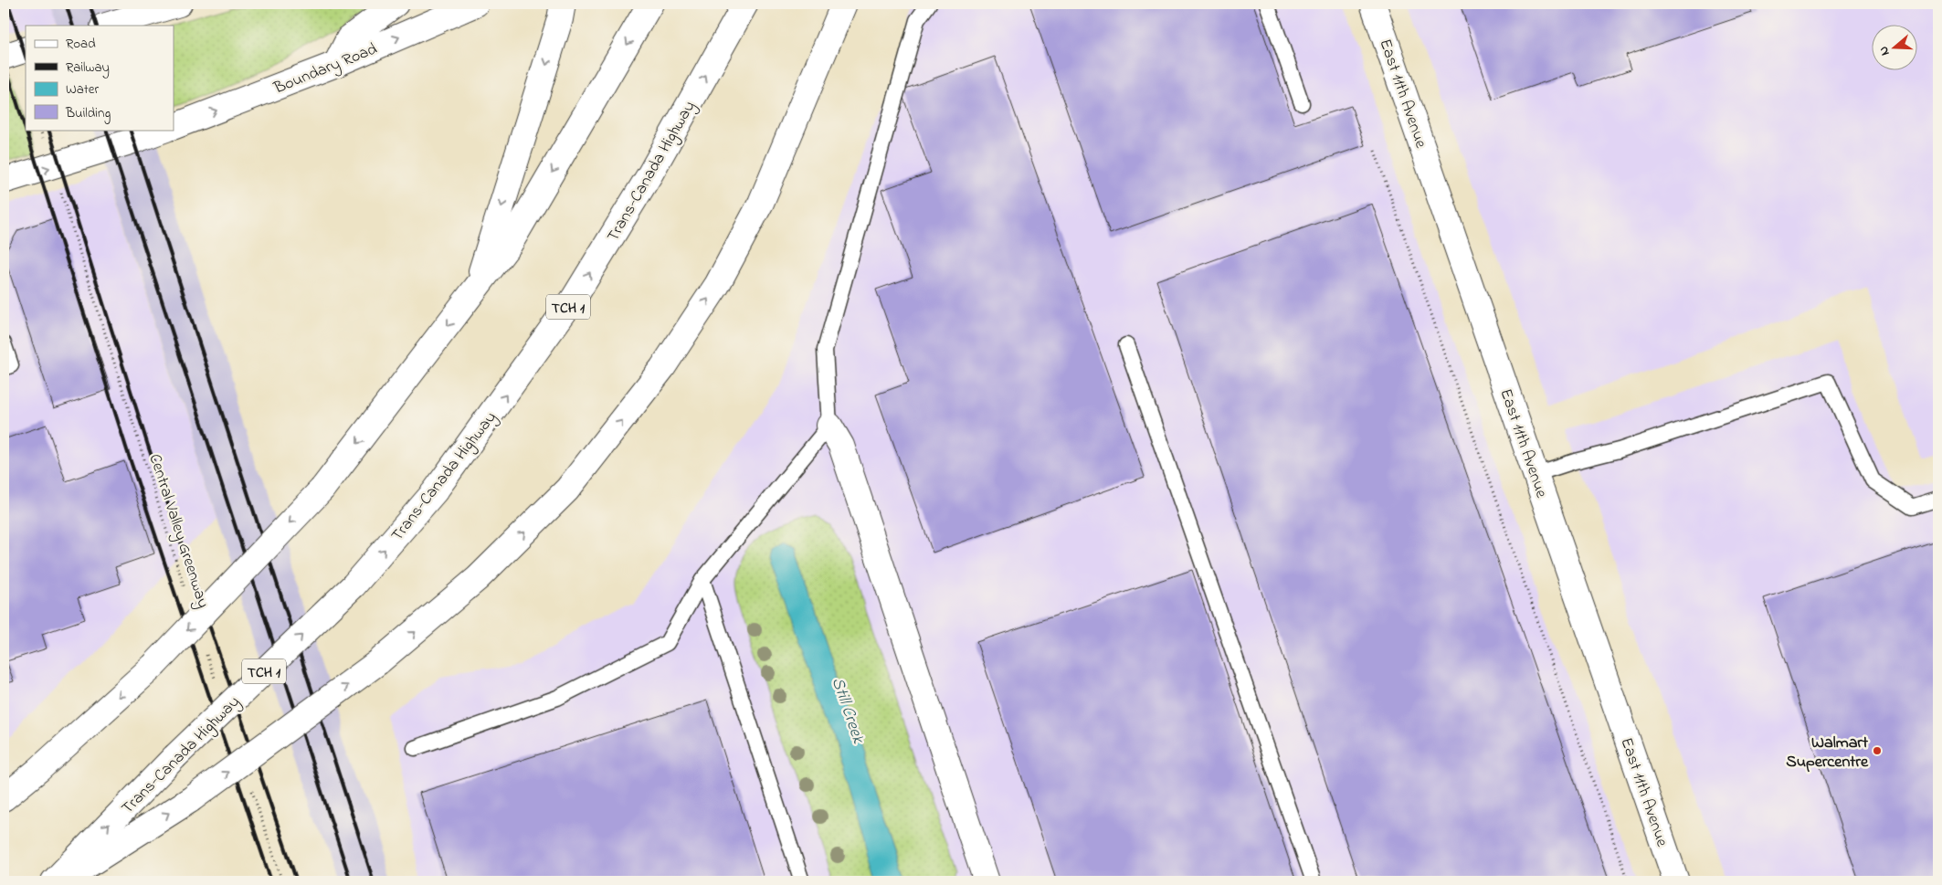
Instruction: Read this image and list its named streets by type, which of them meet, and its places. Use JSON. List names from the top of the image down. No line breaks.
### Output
{"streets":{"main road":["Boundary Road","East 11th Avenue","Trans-Canada Highway","TCH 1"],"path":["Central Valley Greenway"]},"one_way":["Boundary Road"],"water":["Still Creek"],"places":["Walmart Supercentre"],"legend":["Road","Railway","Water","Building"],"north":"left"}
